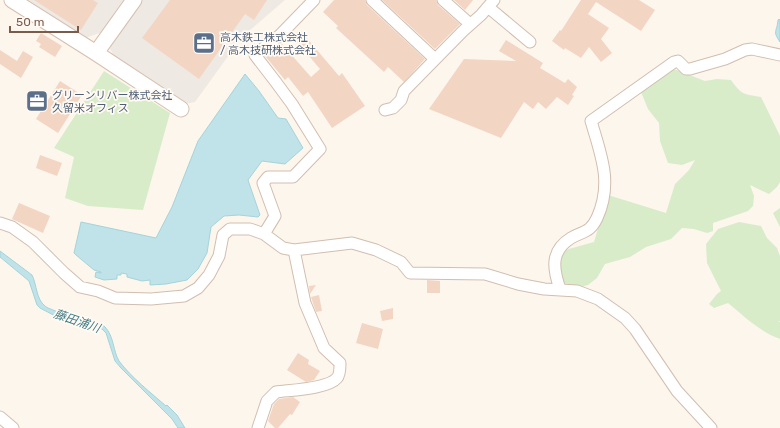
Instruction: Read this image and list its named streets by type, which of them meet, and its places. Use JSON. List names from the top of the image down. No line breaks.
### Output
{"water":["藤田浦川"],"places":{"office":["高木鉄工株式会社 / 高木技研株式会社","グリーンリバー株式会社 久留米オフィス"]},"scale_bar":"50 m"}
